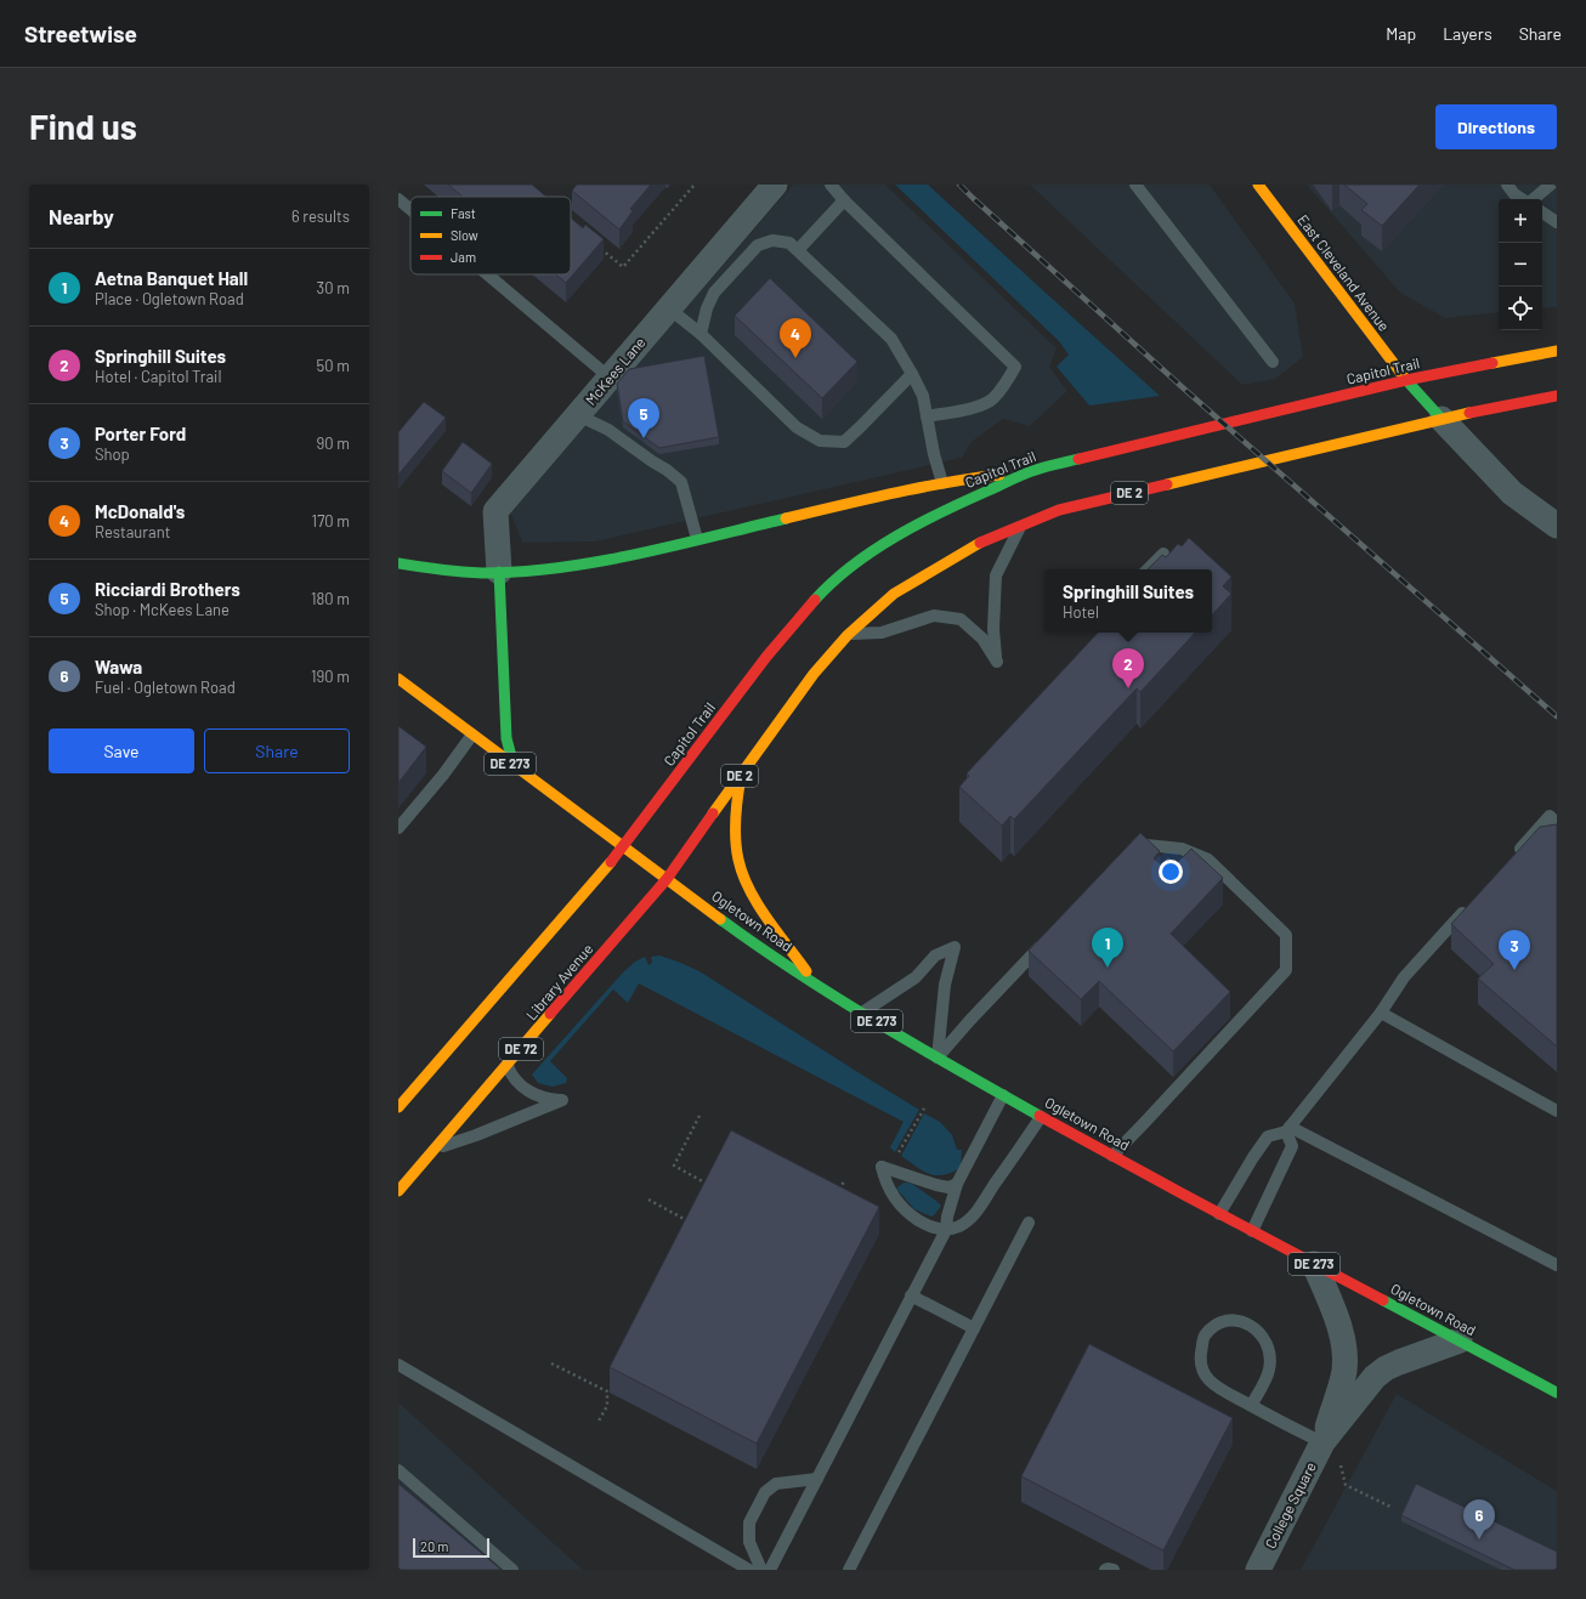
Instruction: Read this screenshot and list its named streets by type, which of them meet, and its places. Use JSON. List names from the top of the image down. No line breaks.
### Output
{"streets":{"main road":["East Cleveland Avenue","Capitol Trail","DE 2","DE 273","Ogletown Road","Library Avenue","DE 72"],"street":["McKees Lane","College Square"]},"crossings":[["East Cleveland Avenue","Capitol Trail"],["East Cleveland Avenue","DE 2"],["Capitol Trail","DE 273"],["Capitol Trail","Ogletown Road"],["DE 2","Ogletown Road"],["DE 2","Library Avenue"],["DE 273","Ogletown Road"],["Ogletown Road","Library Avenue"]],"legend":["Fast","Slow","Jam"],"scale_bar":"20 m","page":{"header":"Streetwise","nav":["Map","Layers","Share"],"buttons":["Directions",["Save","Share"]],"title":"Find us","heading":["Nearby","6 results"],"map_buttons":["+","−"],"list":[{"mark":"1","name":"Aetna Banquet Hall","note":"Place · Ogletown Road","value":"30 m"},{"mark":"2","name":"Springhill Suites","note":"Hotel · Capitol Trail","value":"50 m"},{"mark":"3","name":"Porter Ford","note":"Shop","value":"90 m"},{"mark":"4","name":"McDonald's","note":"Restaurant","value":"170 m"},{"mark":"5","name":"Ricciardi Brothers","note":"Shop · McKees Lane","value":"180 m"},{"mark":"6","name":"Wawa","note":"Fuel · Ogletown Road","value":"190 m"}],"pins":["4","5","2","1","3","6"],"popup":["Springhill Suites","Hotel"],"scale":"20 m"}}
